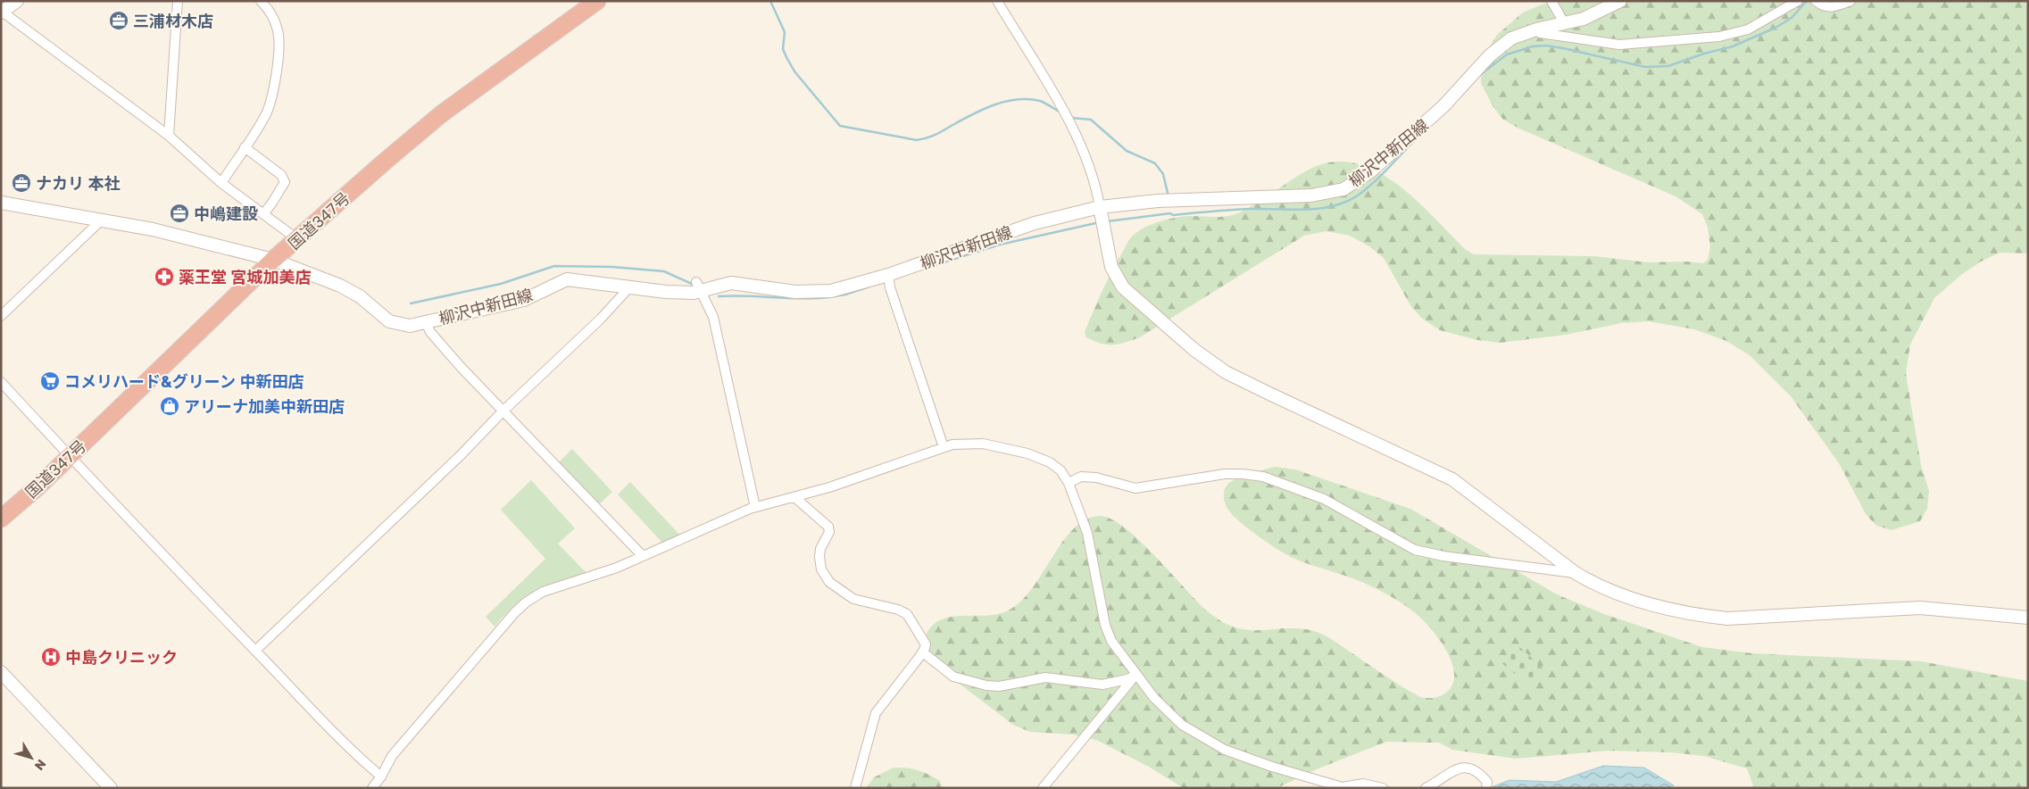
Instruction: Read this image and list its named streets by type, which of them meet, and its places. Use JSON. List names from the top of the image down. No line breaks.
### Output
{"streets":{"highway":["国道347号"],"street":["柳沢中新田線"]},"crossings":[["柳沢中新田線","国道347号"]],"places":{"office":["三浦材木店","ナカリ 本社","中嶋建設"],"pharmacy":["薬王堂 宮城加美店"],"supermarket":["コメリハード&グリーン 中新田店"],"shop":["アリーナ加美中新田店"],"hospital":["中島クリニック"]},"north":"bottom right"}
